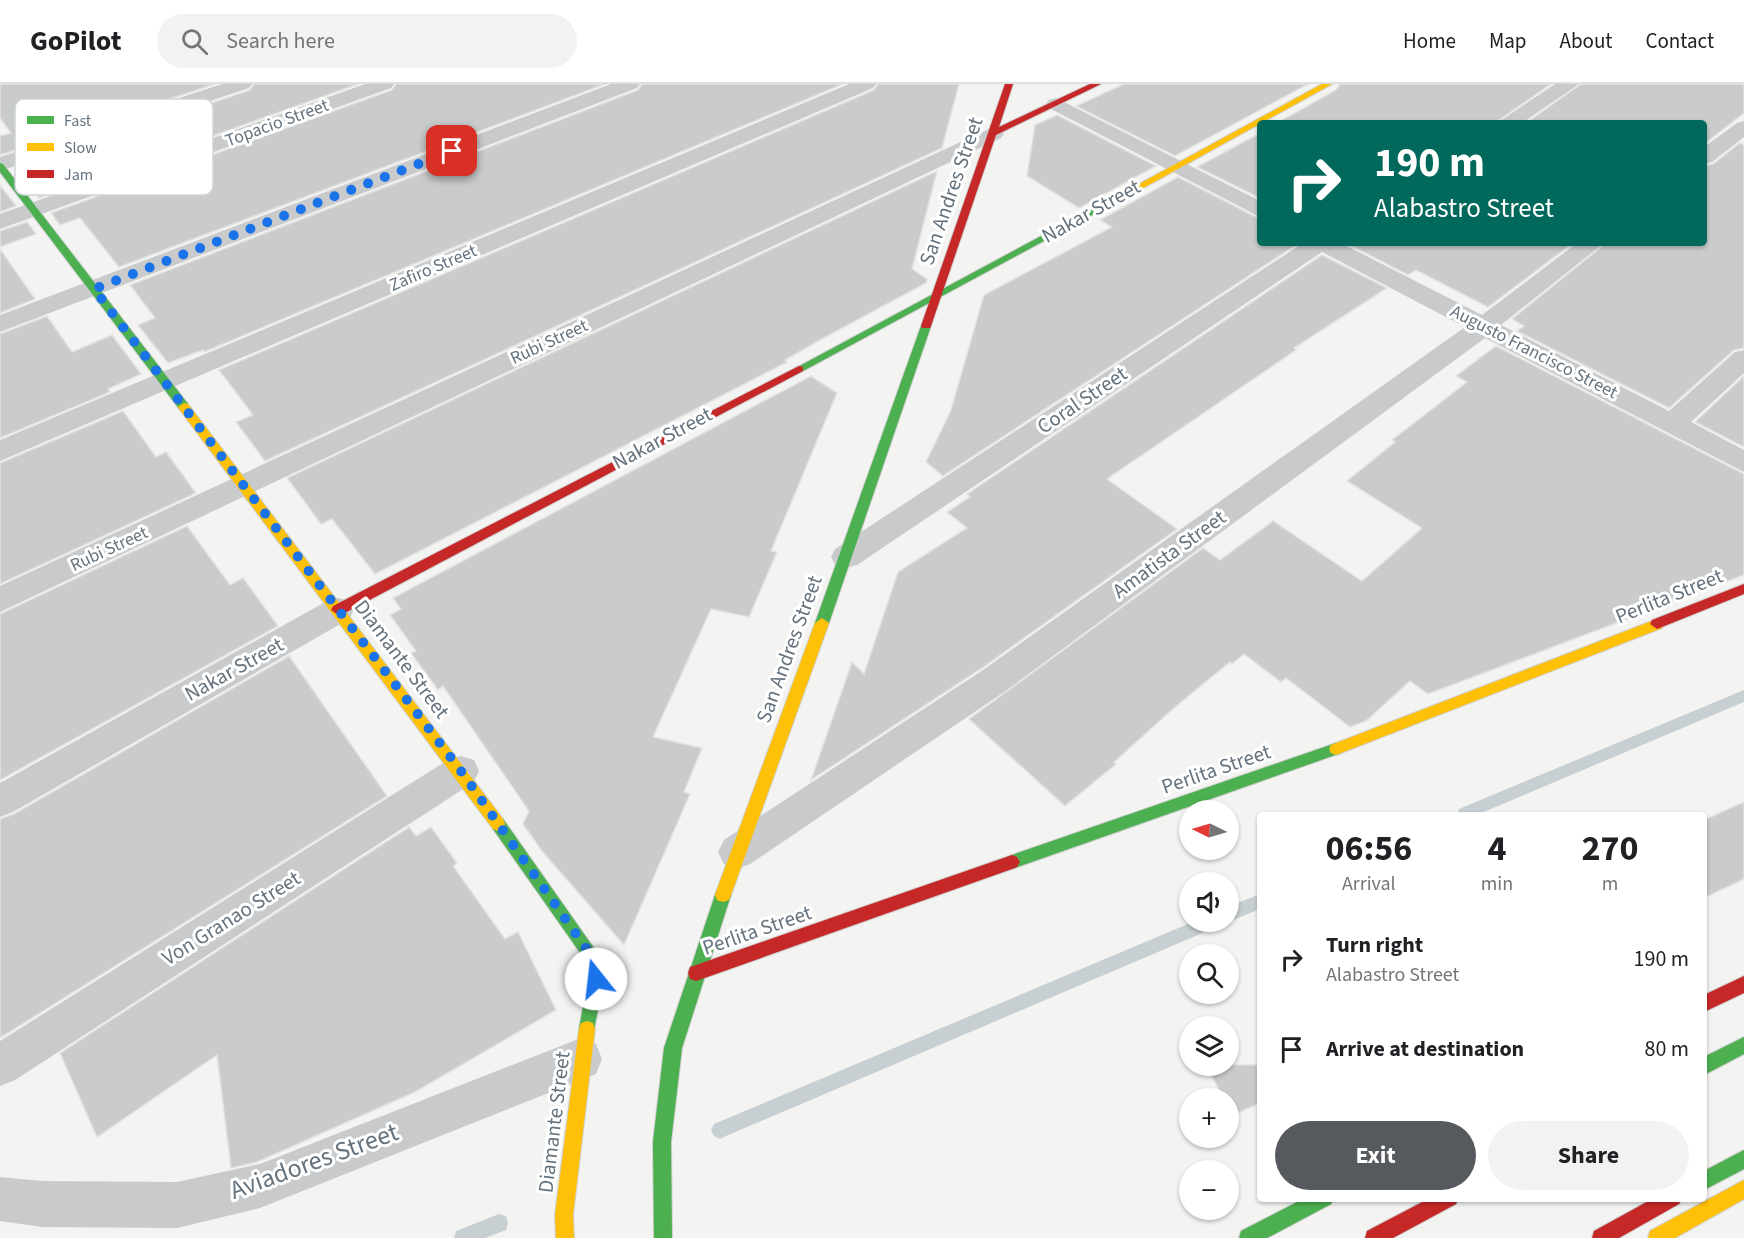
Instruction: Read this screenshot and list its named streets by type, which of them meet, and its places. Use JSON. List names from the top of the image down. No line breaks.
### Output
{"streets":{"main road":["San Andres Street","Nakar Street","Rubi Street","Perlita Street","Diamante Street"],"street":["Topacio Street","Zafiro Street","Augusto Francisco Street","Coral Street","Amatista Street","Von Granao Street","Aviadores Street"]},"crossings":[["Topacio Street","Diamante Street"],["San Andres Street","Nakar Street"],["San Andres Street","Rubi Street"],["San Andres Street","Coral Street"],["San Andres Street","Amatista Street"],["San Andres Street","Perlita Street"],["Nakar Street","Diamante Street"],["Zafiro Street","Diamante Street"],["Rubi Street","Diamante Street"],["Augusto Francisco Street","Amatista Street"],["Diamante Street","Von Granao Street"],["Diamante Street","Aviadores Street"]],"legend":["Fast","Slow","Jam"],"north":"left","page":{"header":"GoPilot","search":"Search here","nav":["Home","Map","About","Contact"],"turn":["190 m","Alabastro Street"],"map_buttons":["+","−"],"eta":["06:56","Arrival","4","min","270","m"],"list":[{"name":"Turn right","note":"Alabastro Street","value":"190 m"},{"name":"Arrive at destination","value":"80 m"}],"buttons":["Exit","Share"]}}
